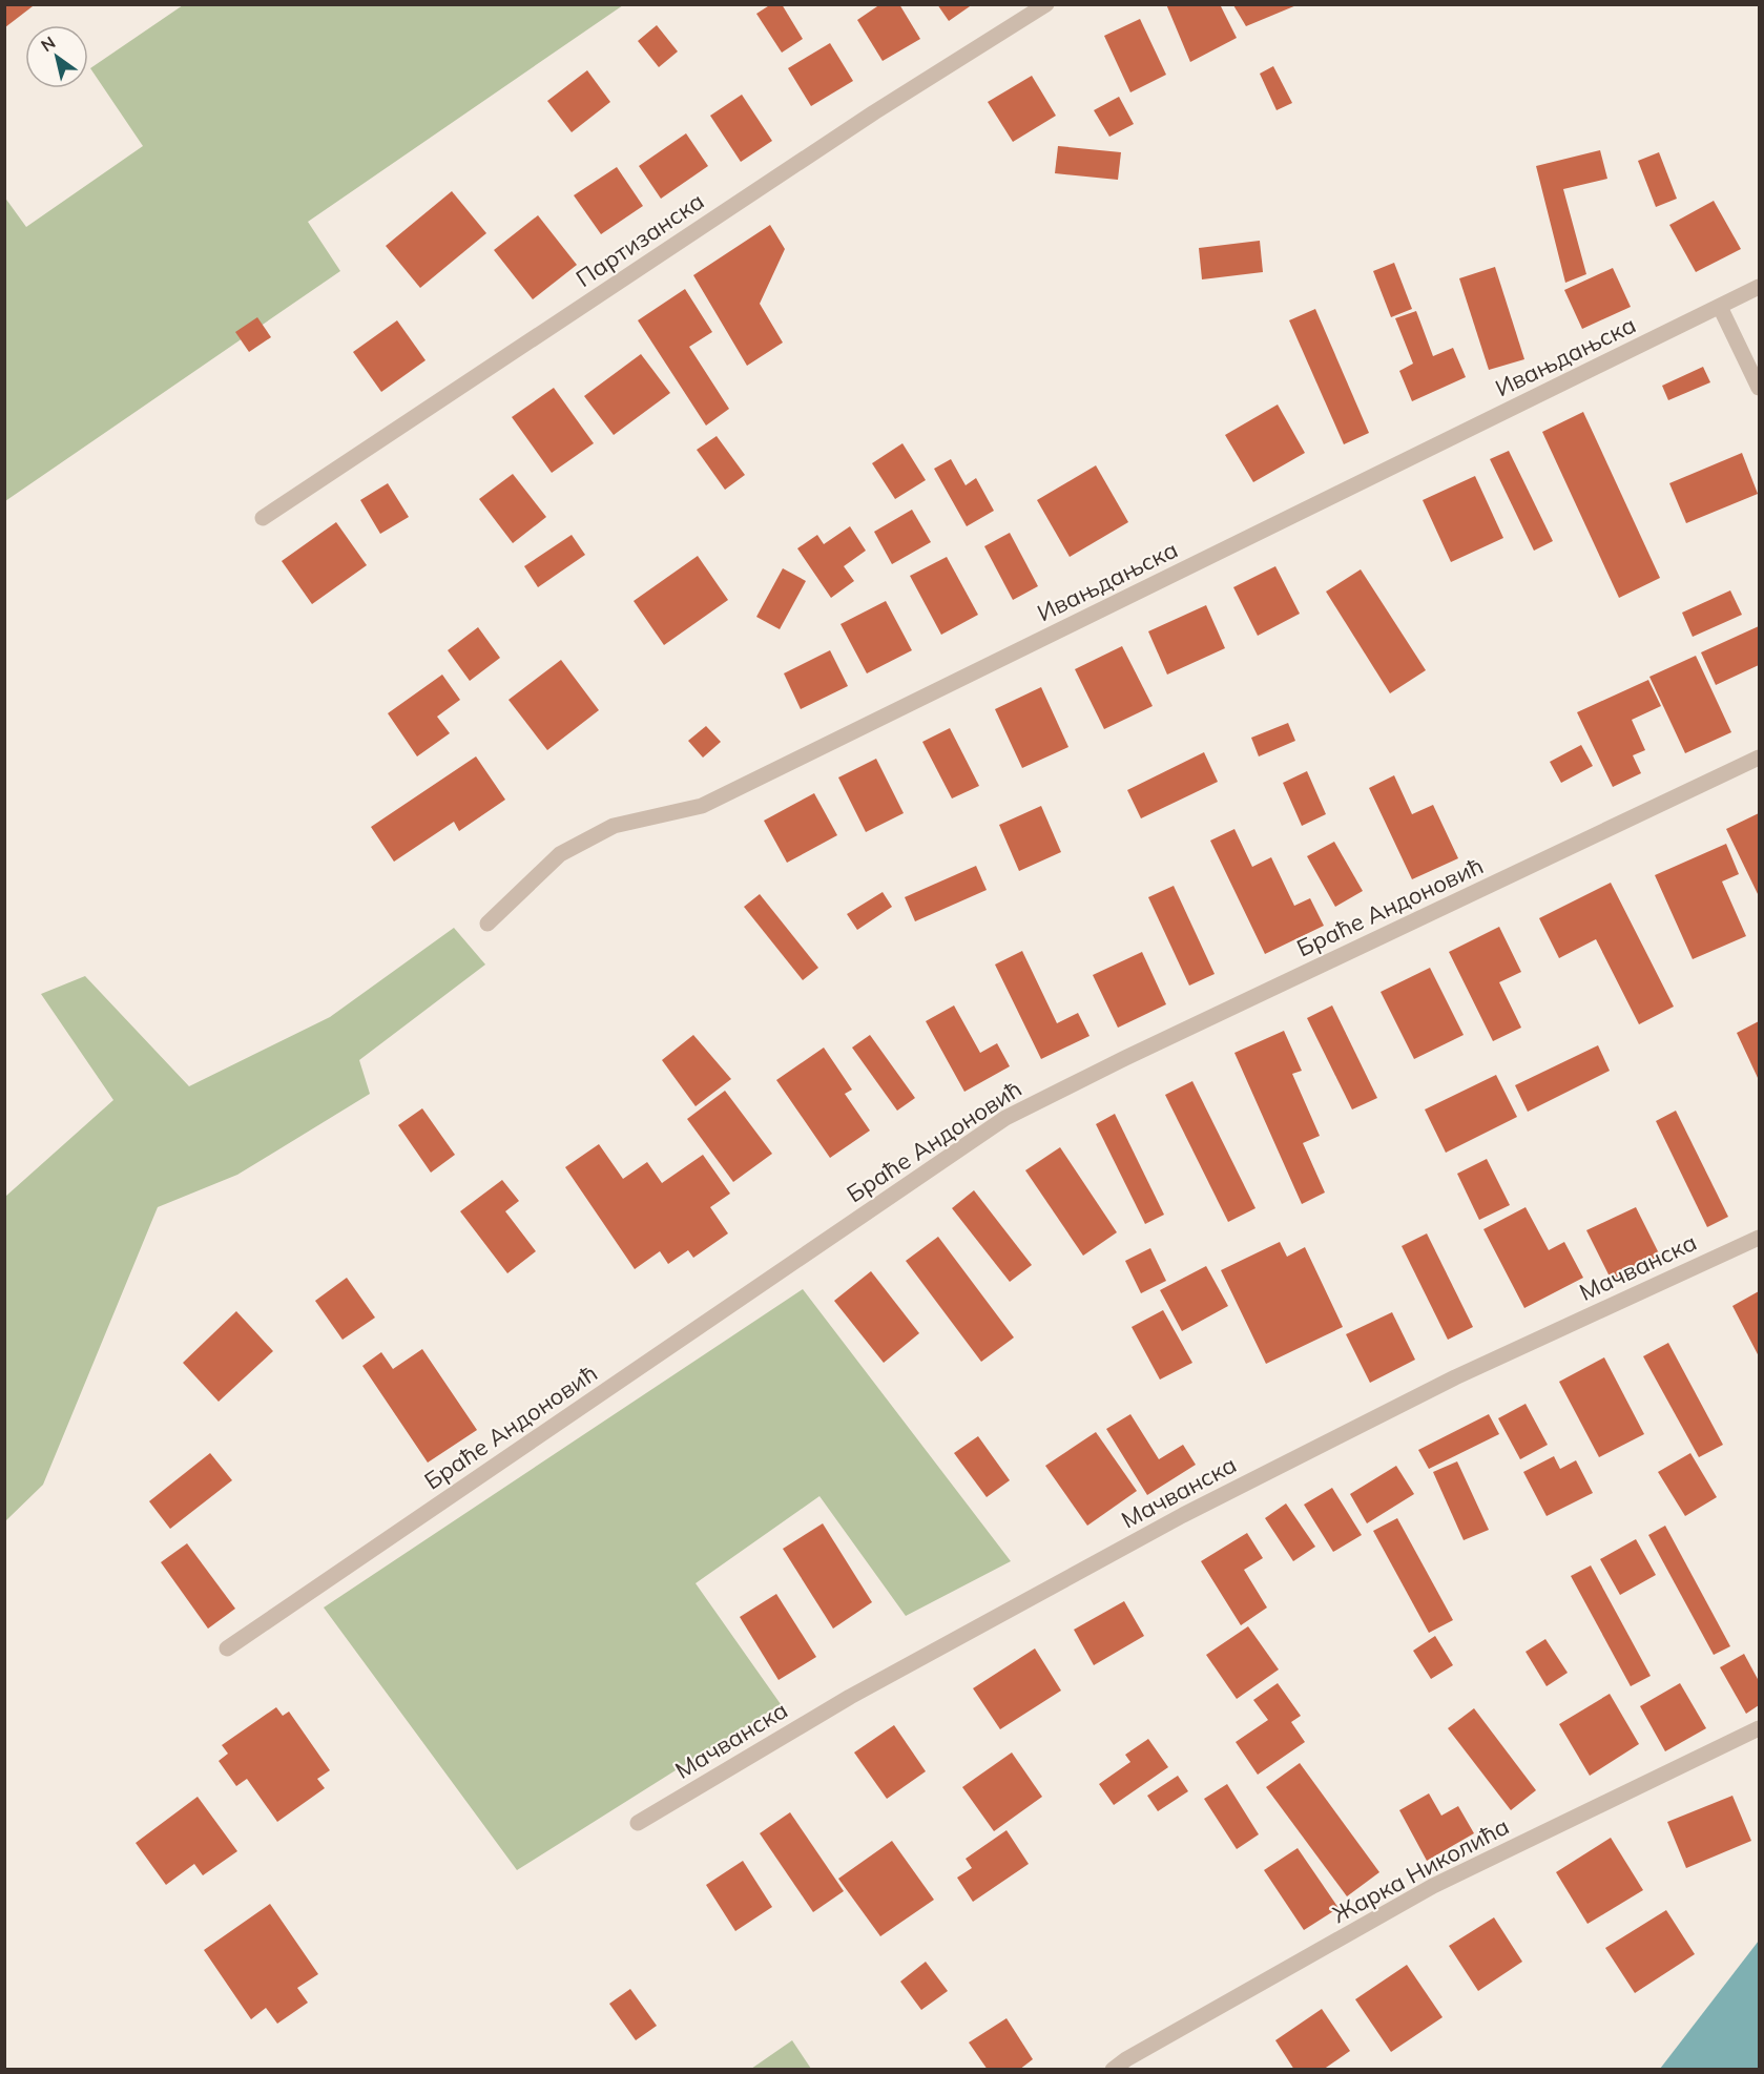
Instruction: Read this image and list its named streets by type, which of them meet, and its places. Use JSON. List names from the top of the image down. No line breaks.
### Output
{"streets":{"street":["Партизанска","Ивањдањска","Браће Андоновић","Мачванска","Жарка Николића"]},"north":"top left"}
